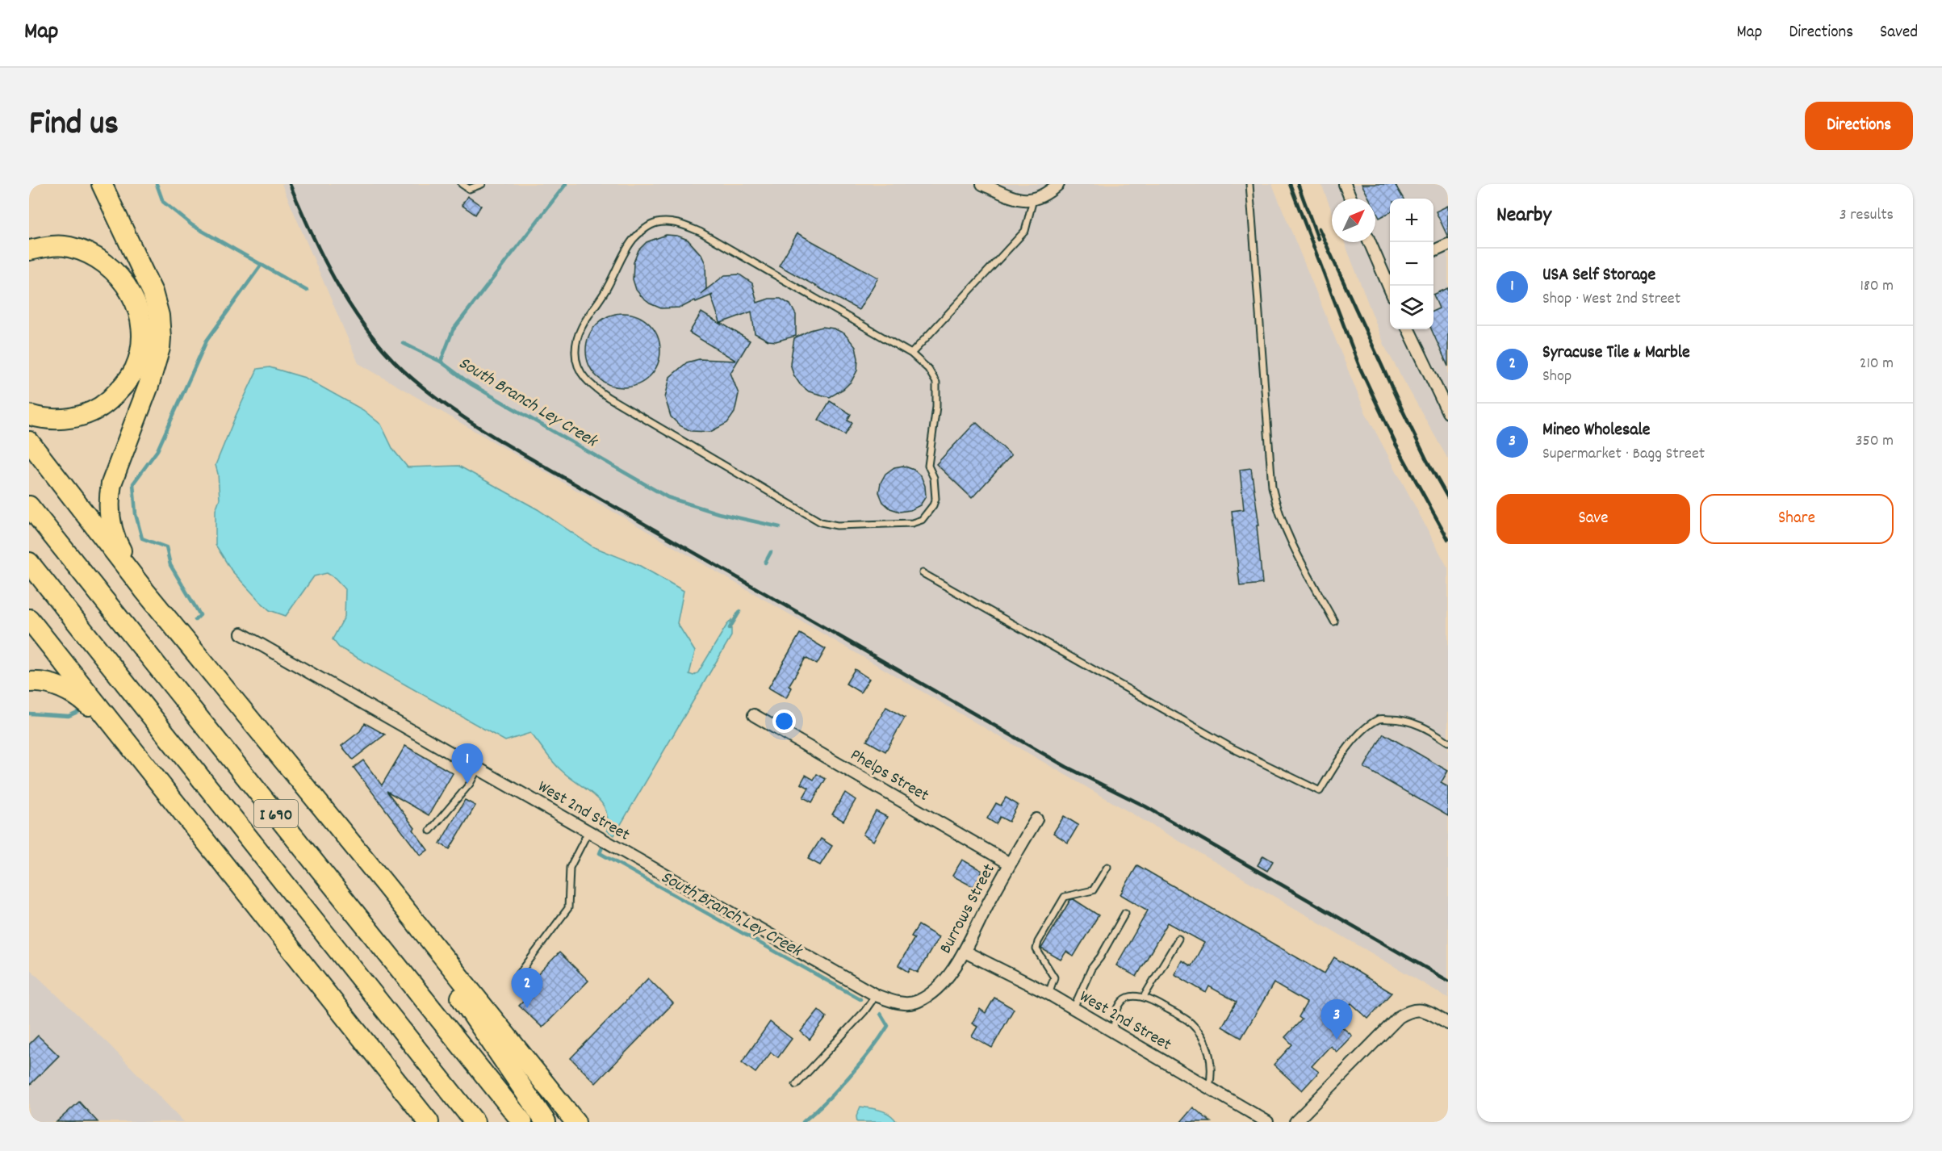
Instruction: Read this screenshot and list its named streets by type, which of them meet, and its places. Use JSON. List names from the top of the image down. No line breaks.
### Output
{"streets":{"highway":["I 690"],"street":["Phelps Street","West 2nd Street","Burrows Street"]},"crossings":[["Phelps Street","Burrows Street"],["West 2nd Street","Burrows Street"]],"water":["South Branch Ley Creek"],"north":"top right","page":{"header":"Map","nav":["Map","Directions","Saved"],"title":"Find us","buttons":["Directions",["Save","Share"]],"heading":["Nearby","3 results"],"map_buttons":["+","−"],"list":[{"mark":"1","name":"USA Self Storage","note":"Shop · West 2nd Street","value":"180 m"},{"mark":"2","name":"Syracuse Tile & Marble","note":"Shop","value":"210 m"},{"mark":"3","name":"Mineo Wholesale","note":"Supermarket · Bagg Street","value":"350 m"}],"pins":["1","2","3"]}}
